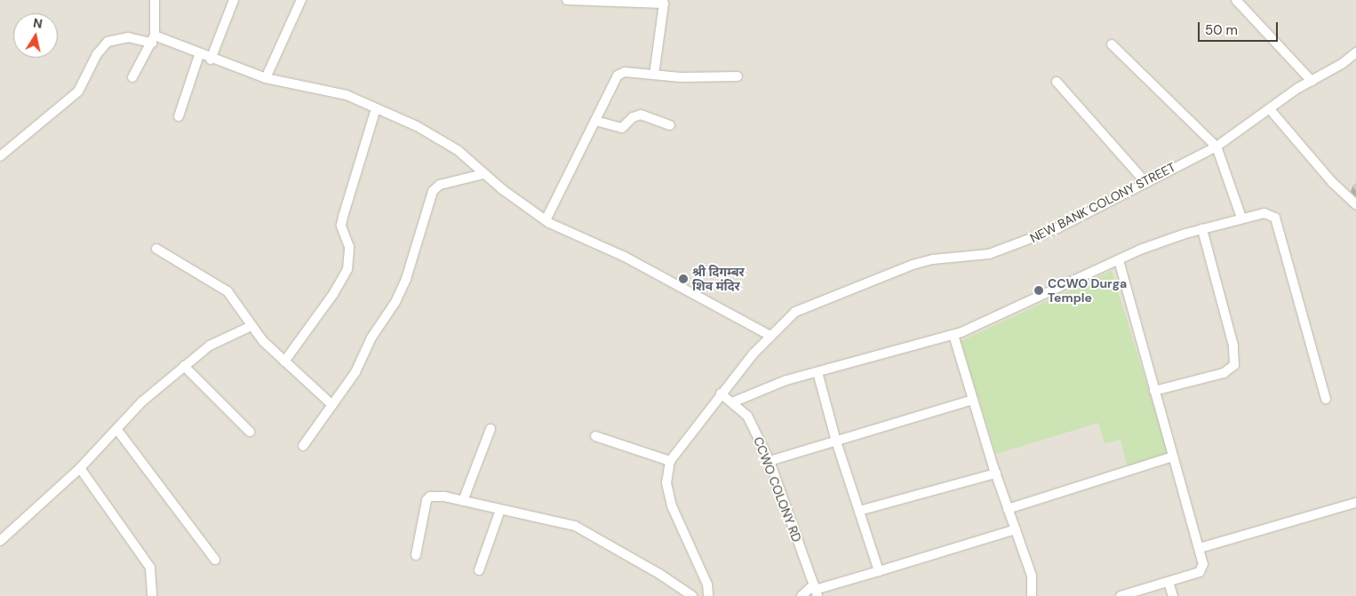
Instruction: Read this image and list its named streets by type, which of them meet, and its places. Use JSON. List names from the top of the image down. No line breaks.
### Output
{"streets":{"street":["NEW BANK COLONY STREET","CCWO COLONY RD"]},"crossings":[["NEW BANK COLONY STREET","CCWO COLONY RD"]],"places":["श्री दिगम्बर शिव मंदिर","CCWO Durga Temple"],"scale_bar":"50 m","north":"top"}
